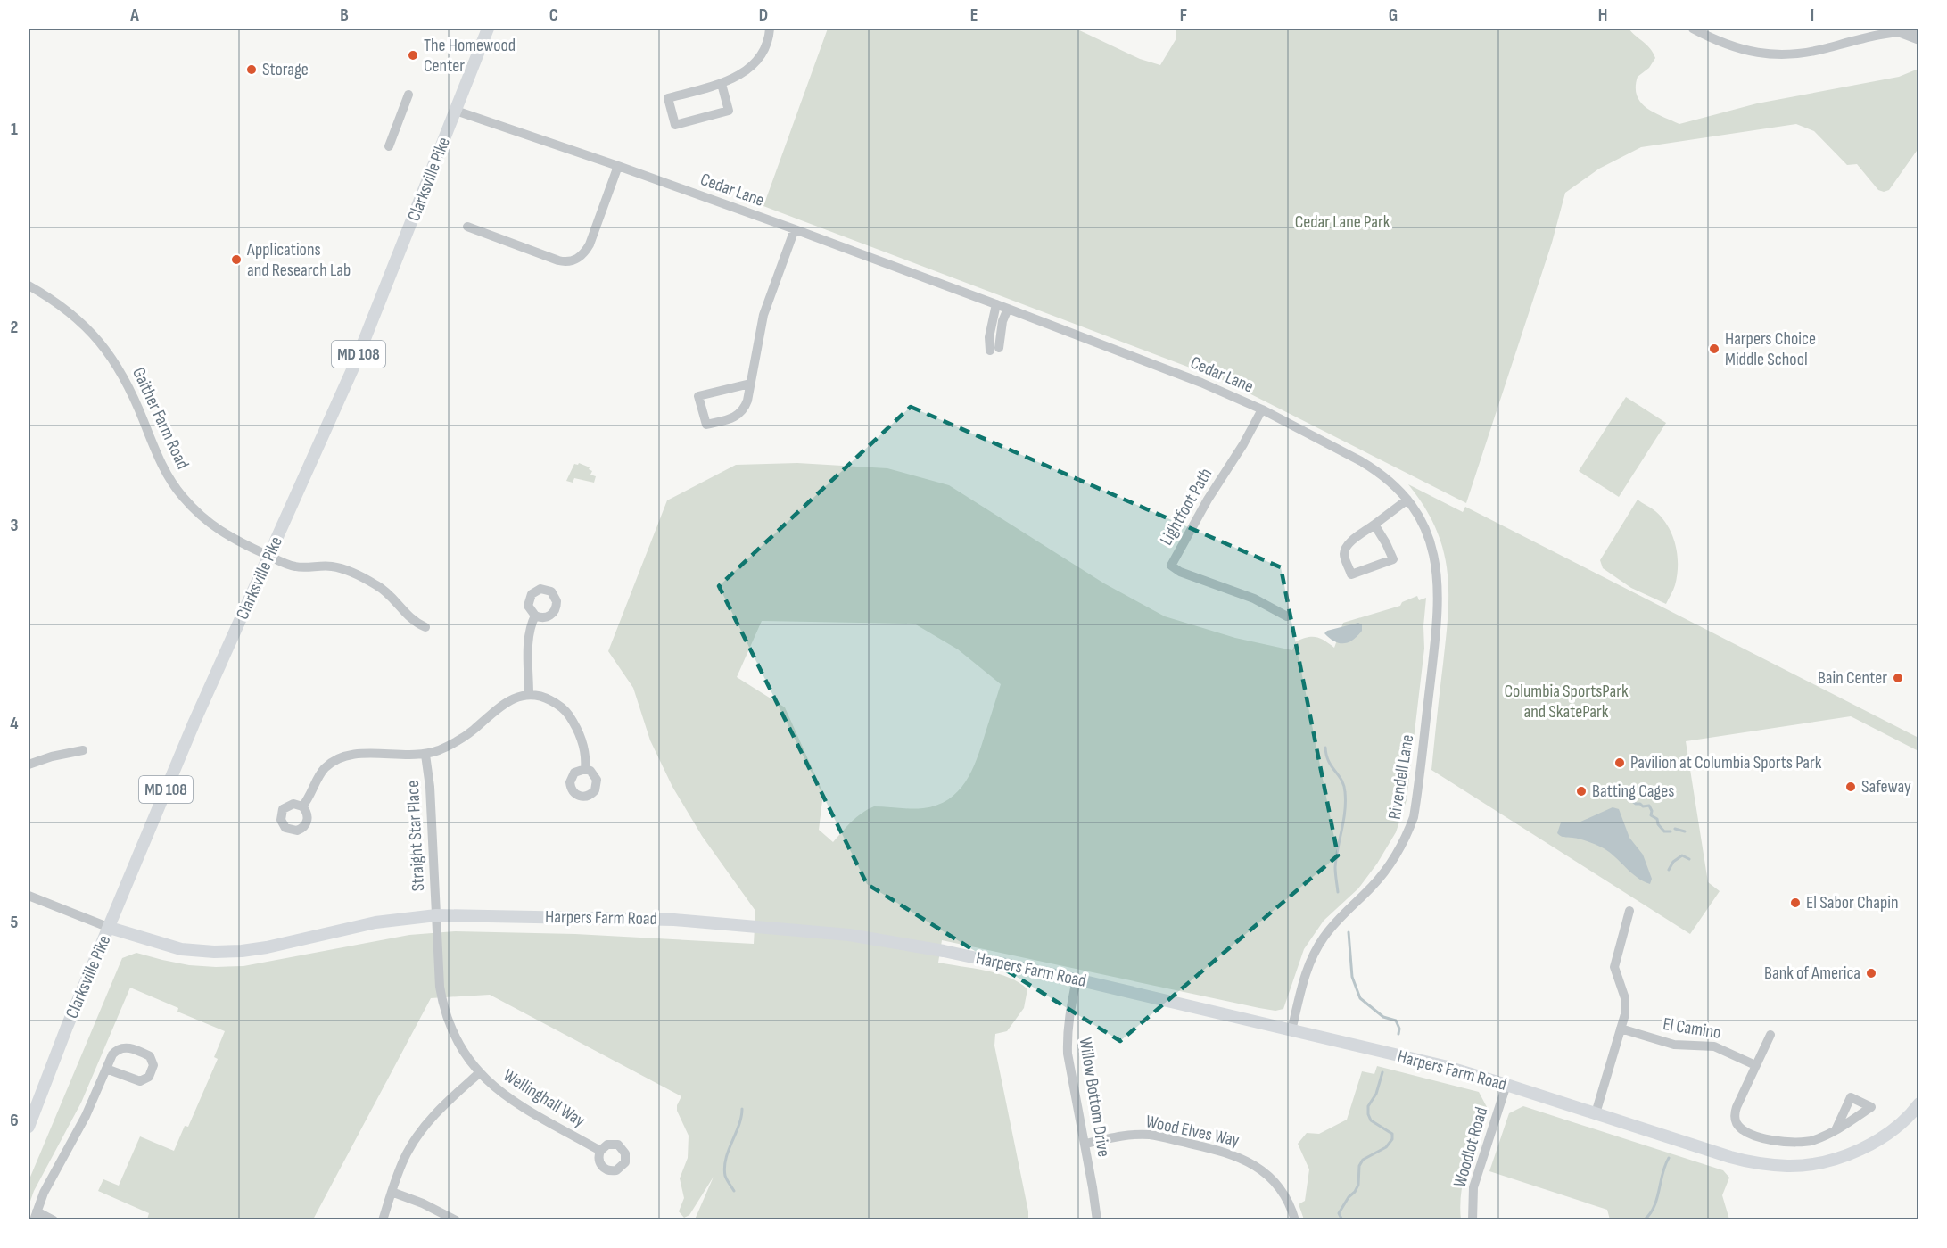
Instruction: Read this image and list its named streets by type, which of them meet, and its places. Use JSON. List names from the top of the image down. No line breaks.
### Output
{"streets":{"main road":["Clarksville Pike","MD 108","Harpers Farm Road"],"street":["Cedar Lane","Gaither Farm Road","Lightfoot Path","Rivendell Lane","Straight Star Place","El Camino","Willow Bottom Drive","Wellinghall Way","Wood Elves Way","Woodlot Road"]},"crossings":[["Clarksville Pike","Cedar Lane"],["Clarksville Pike","Gaither Farm Road"],["Clarksville Pike","Harpers Farm Road"],["Cedar Lane","Lightfoot Path"],["Cedar Lane","Rivendell Lane"],["Rivendell Lane","Harpers Farm Road"],["Straight Star Place","Harpers Farm Road"],["Straight Star Place","Wellinghall Way"],["Harpers Farm Road","Willow Bottom Drive"],["Harpers Farm Road","Wellinghall Way"],["Harpers Farm Road","Woodlot Road"],["Willow Bottom Drive","Wood Elves Way"]],"parks":["Cedar Lane Park","Columbia SportsPark and SkatePark"],"places":["The Homewood Center","Storage","Applications and Research Lab","Harpers Choice Middle School","Bain Center","Pavilion at Columbia Sports Park","Safeway","Batting Cages","El Sabor Chapin","Bank of America"],"grid":{"columns":["A","B","C","D","E","F","G","H","I"],"rows":["1","2","3","4","5","6"]}}
